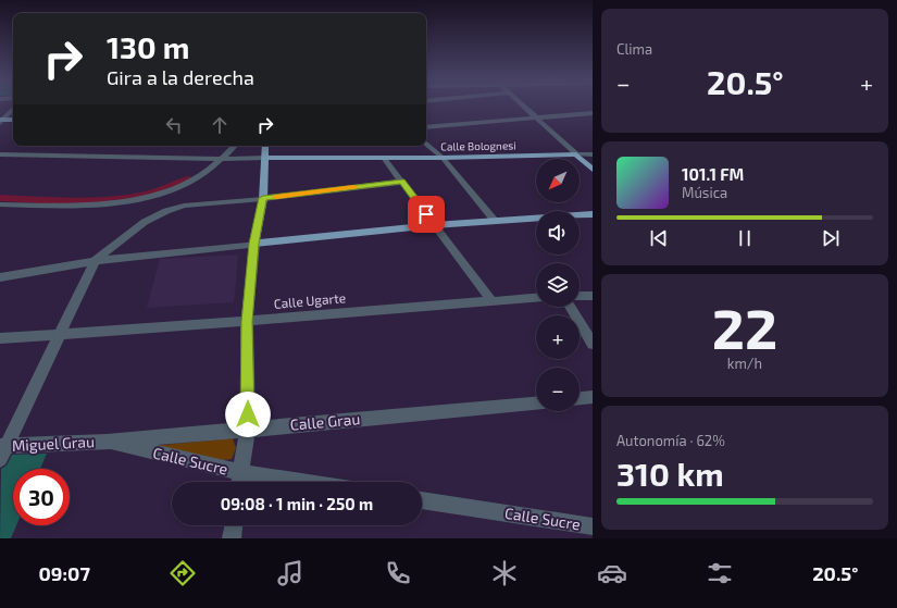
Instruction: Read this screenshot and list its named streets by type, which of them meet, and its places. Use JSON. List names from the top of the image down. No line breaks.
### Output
{"streets":{"main road":["Calle Bolognesi"],"street":["Calle Ugarte","Calle Grau","Miguel Grau","Calle Sucre"]},"crossings":[["Calle Grau","Miguel Grau"],["Calle Grau","Calle Sucre"],["Miguel Grau","Calle Sucre"]],"north":"bottom left","page":{"tile":["Clima",["22","km/h"],["Autonomía · 62%","310 km"]],"turn":["130 m","Gira a la derecha"],"heat":["−","20.5°","+"],"song":["101.1 FM","Música"],"map_buttons":["+","−"],"limit":"30","trip":"09:08 · 1 min · 250 m","tabs":["09:07","20.5°"]}}
